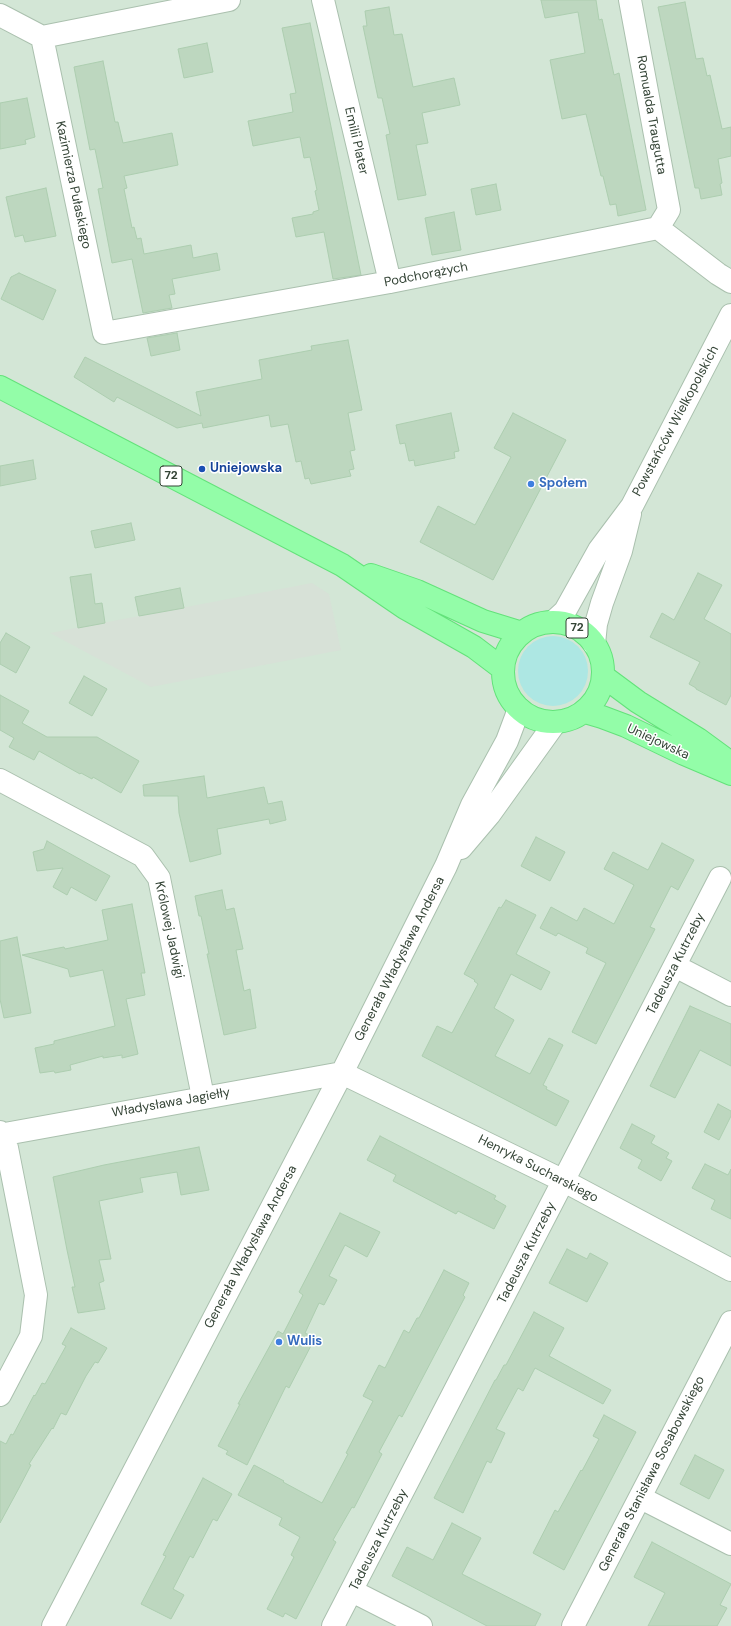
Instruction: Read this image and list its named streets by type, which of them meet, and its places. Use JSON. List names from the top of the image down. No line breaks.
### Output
{"streets":{"main road":["72","Uniejowska"],"street":["Romualda Traugutta","Emilii Plater","Kazimierza Pułaskiego","Podchorążych","Powstańców Wielkopolskich","Królowej Jadwigi","Generała Władysława Andersa","Tadeusza Kutrzeby","Władysława Jagiełły","Henryka Sucharskiego","Generała Stanisława Sosabowskiego"]},"crossings":[["Romualda Traugutta","Podchorążych"],["Emilii Plater","Podchorążych"],["Kazimierza Pułaskiego","Podchorążych"],["Powstańców Wielkopolskich","72"],["Powstańców Wielkopolskich","Uniejowska"],["Powstańców Wielkopolskich","Generała Władysława Andersa"],["72","Uniejowska"],["72","Generała Władysława Andersa"],["Uniejowska","Generała Władysława Andersa"],["Królowej Jadwigi","Władysława Jagiełły"],["Generała Władysława Andersa","Władysława Jagiełły"],["Generała Władysława Andersa","Henryka Sucharskiego"],["Tadeusza Kutrzeby","Henryka Sucharskiego"],["Władysława Jagiełły","Henryka Sucharskiego"]],"places":["Uniejowska","Społem","Wulis"]}
